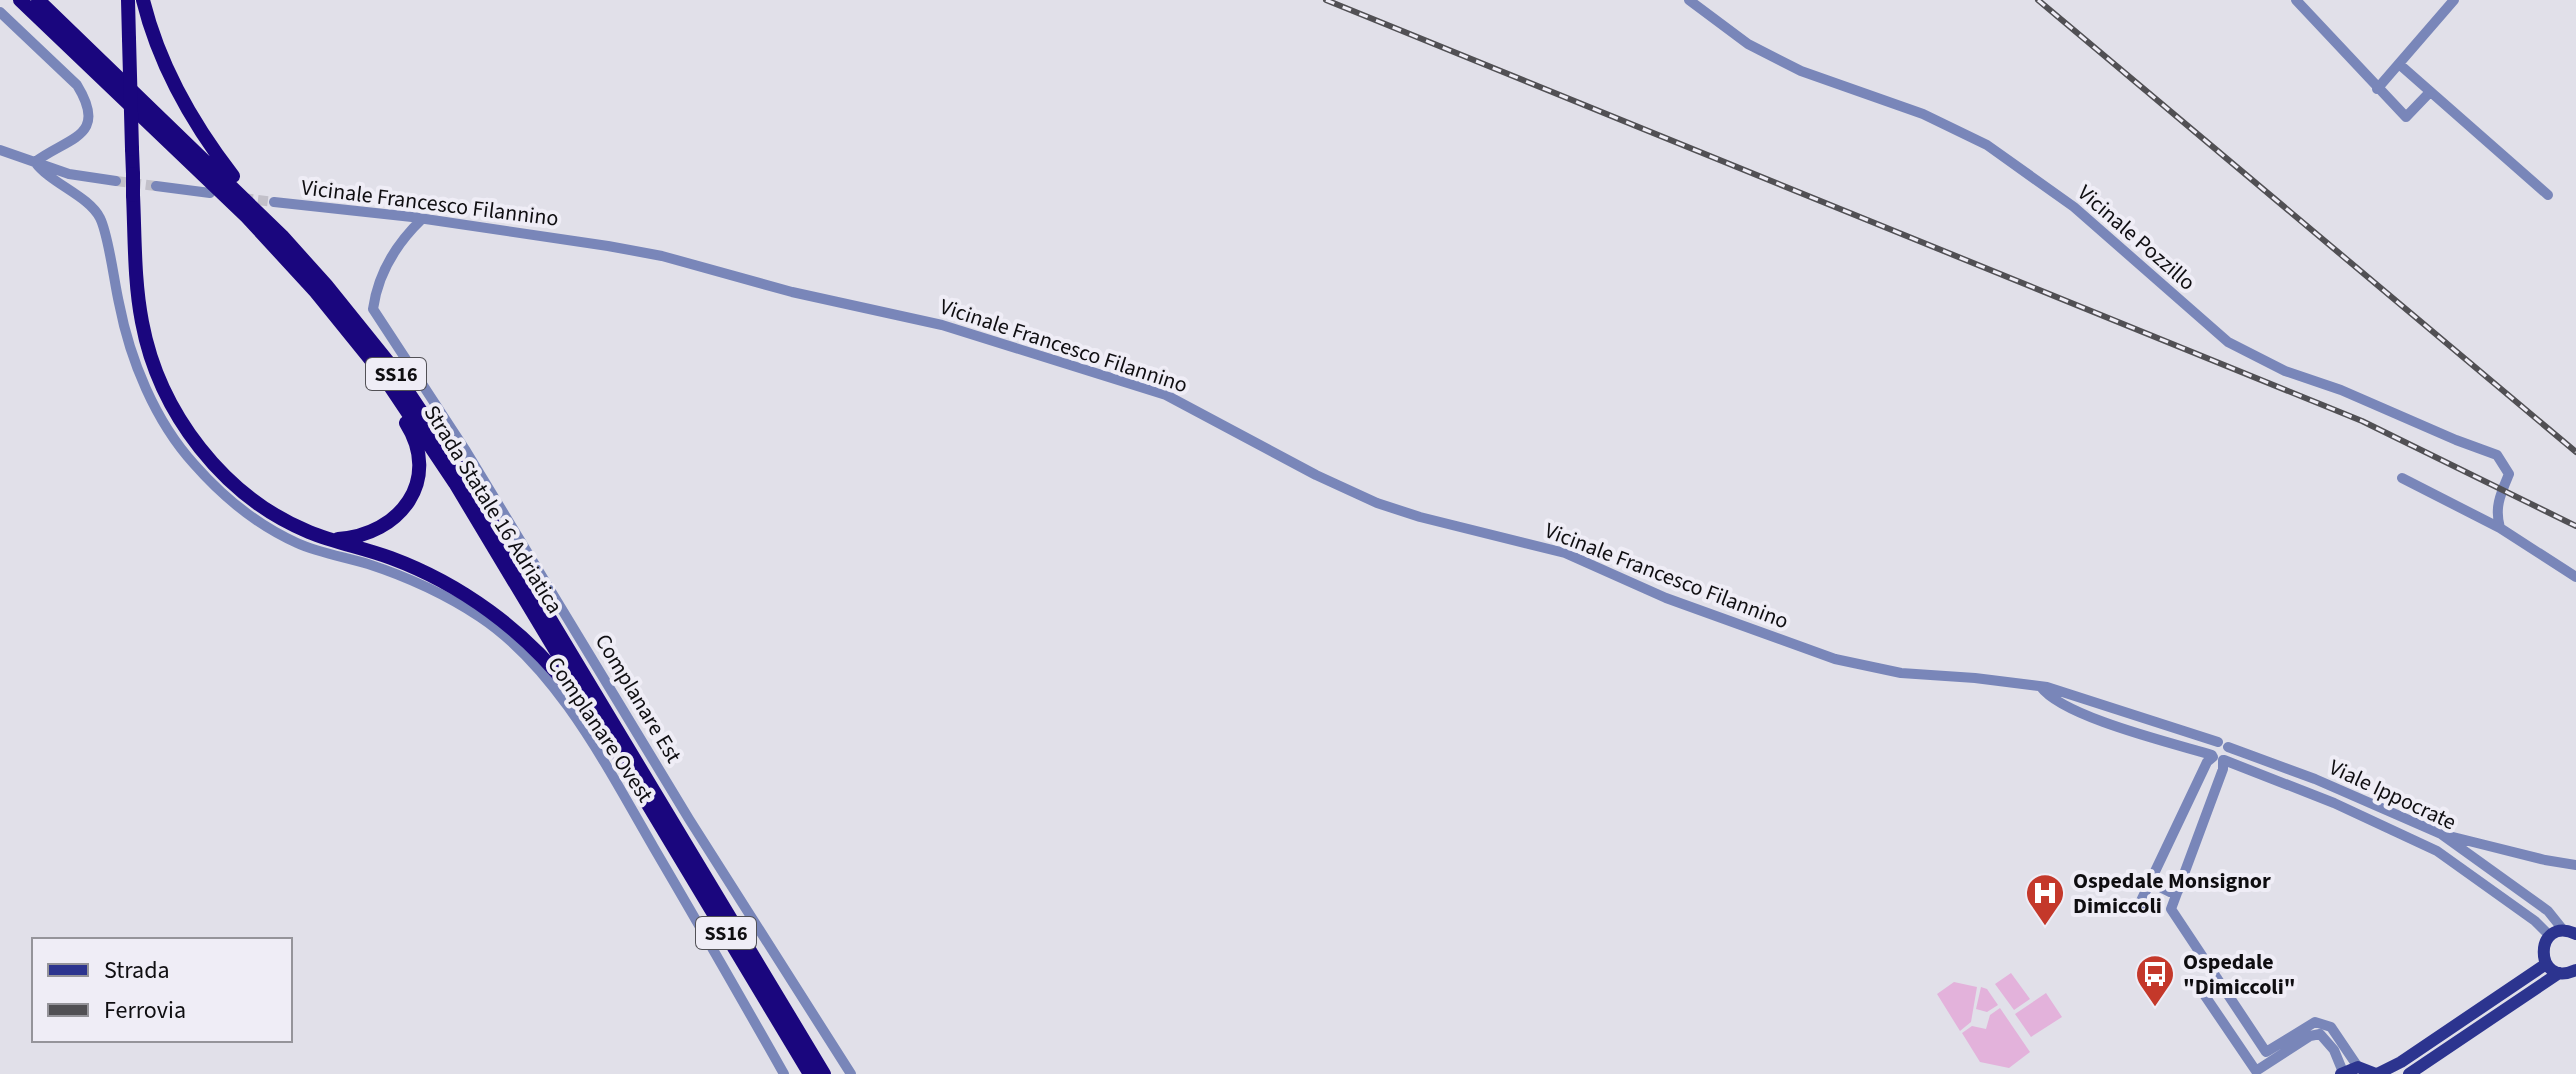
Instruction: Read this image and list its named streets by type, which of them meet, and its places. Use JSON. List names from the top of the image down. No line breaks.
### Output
{"streets":{"highway":["SS16","Strada Statale 16 Adriatica"],"main road":["Viale Ippocrate"],"street":["Vicinale Francesco Filannino","Vicinale Pozzillo","Complanare Est","Complanare Ovest"]},"crossings":[["Vicinale Francesco Filannino","Complanare Est"],["Vicinale Francesco Filannino","Viale Ippocrate"],["SS16","Strada Statale 16 Adriatica"]],"places":{"hospital":["Ospedale Monsignor Dimiccoli"],"bus stop":["Ospedale \"Dimiccoli\""]},"legend":["Strada","Ferrovia"]}
